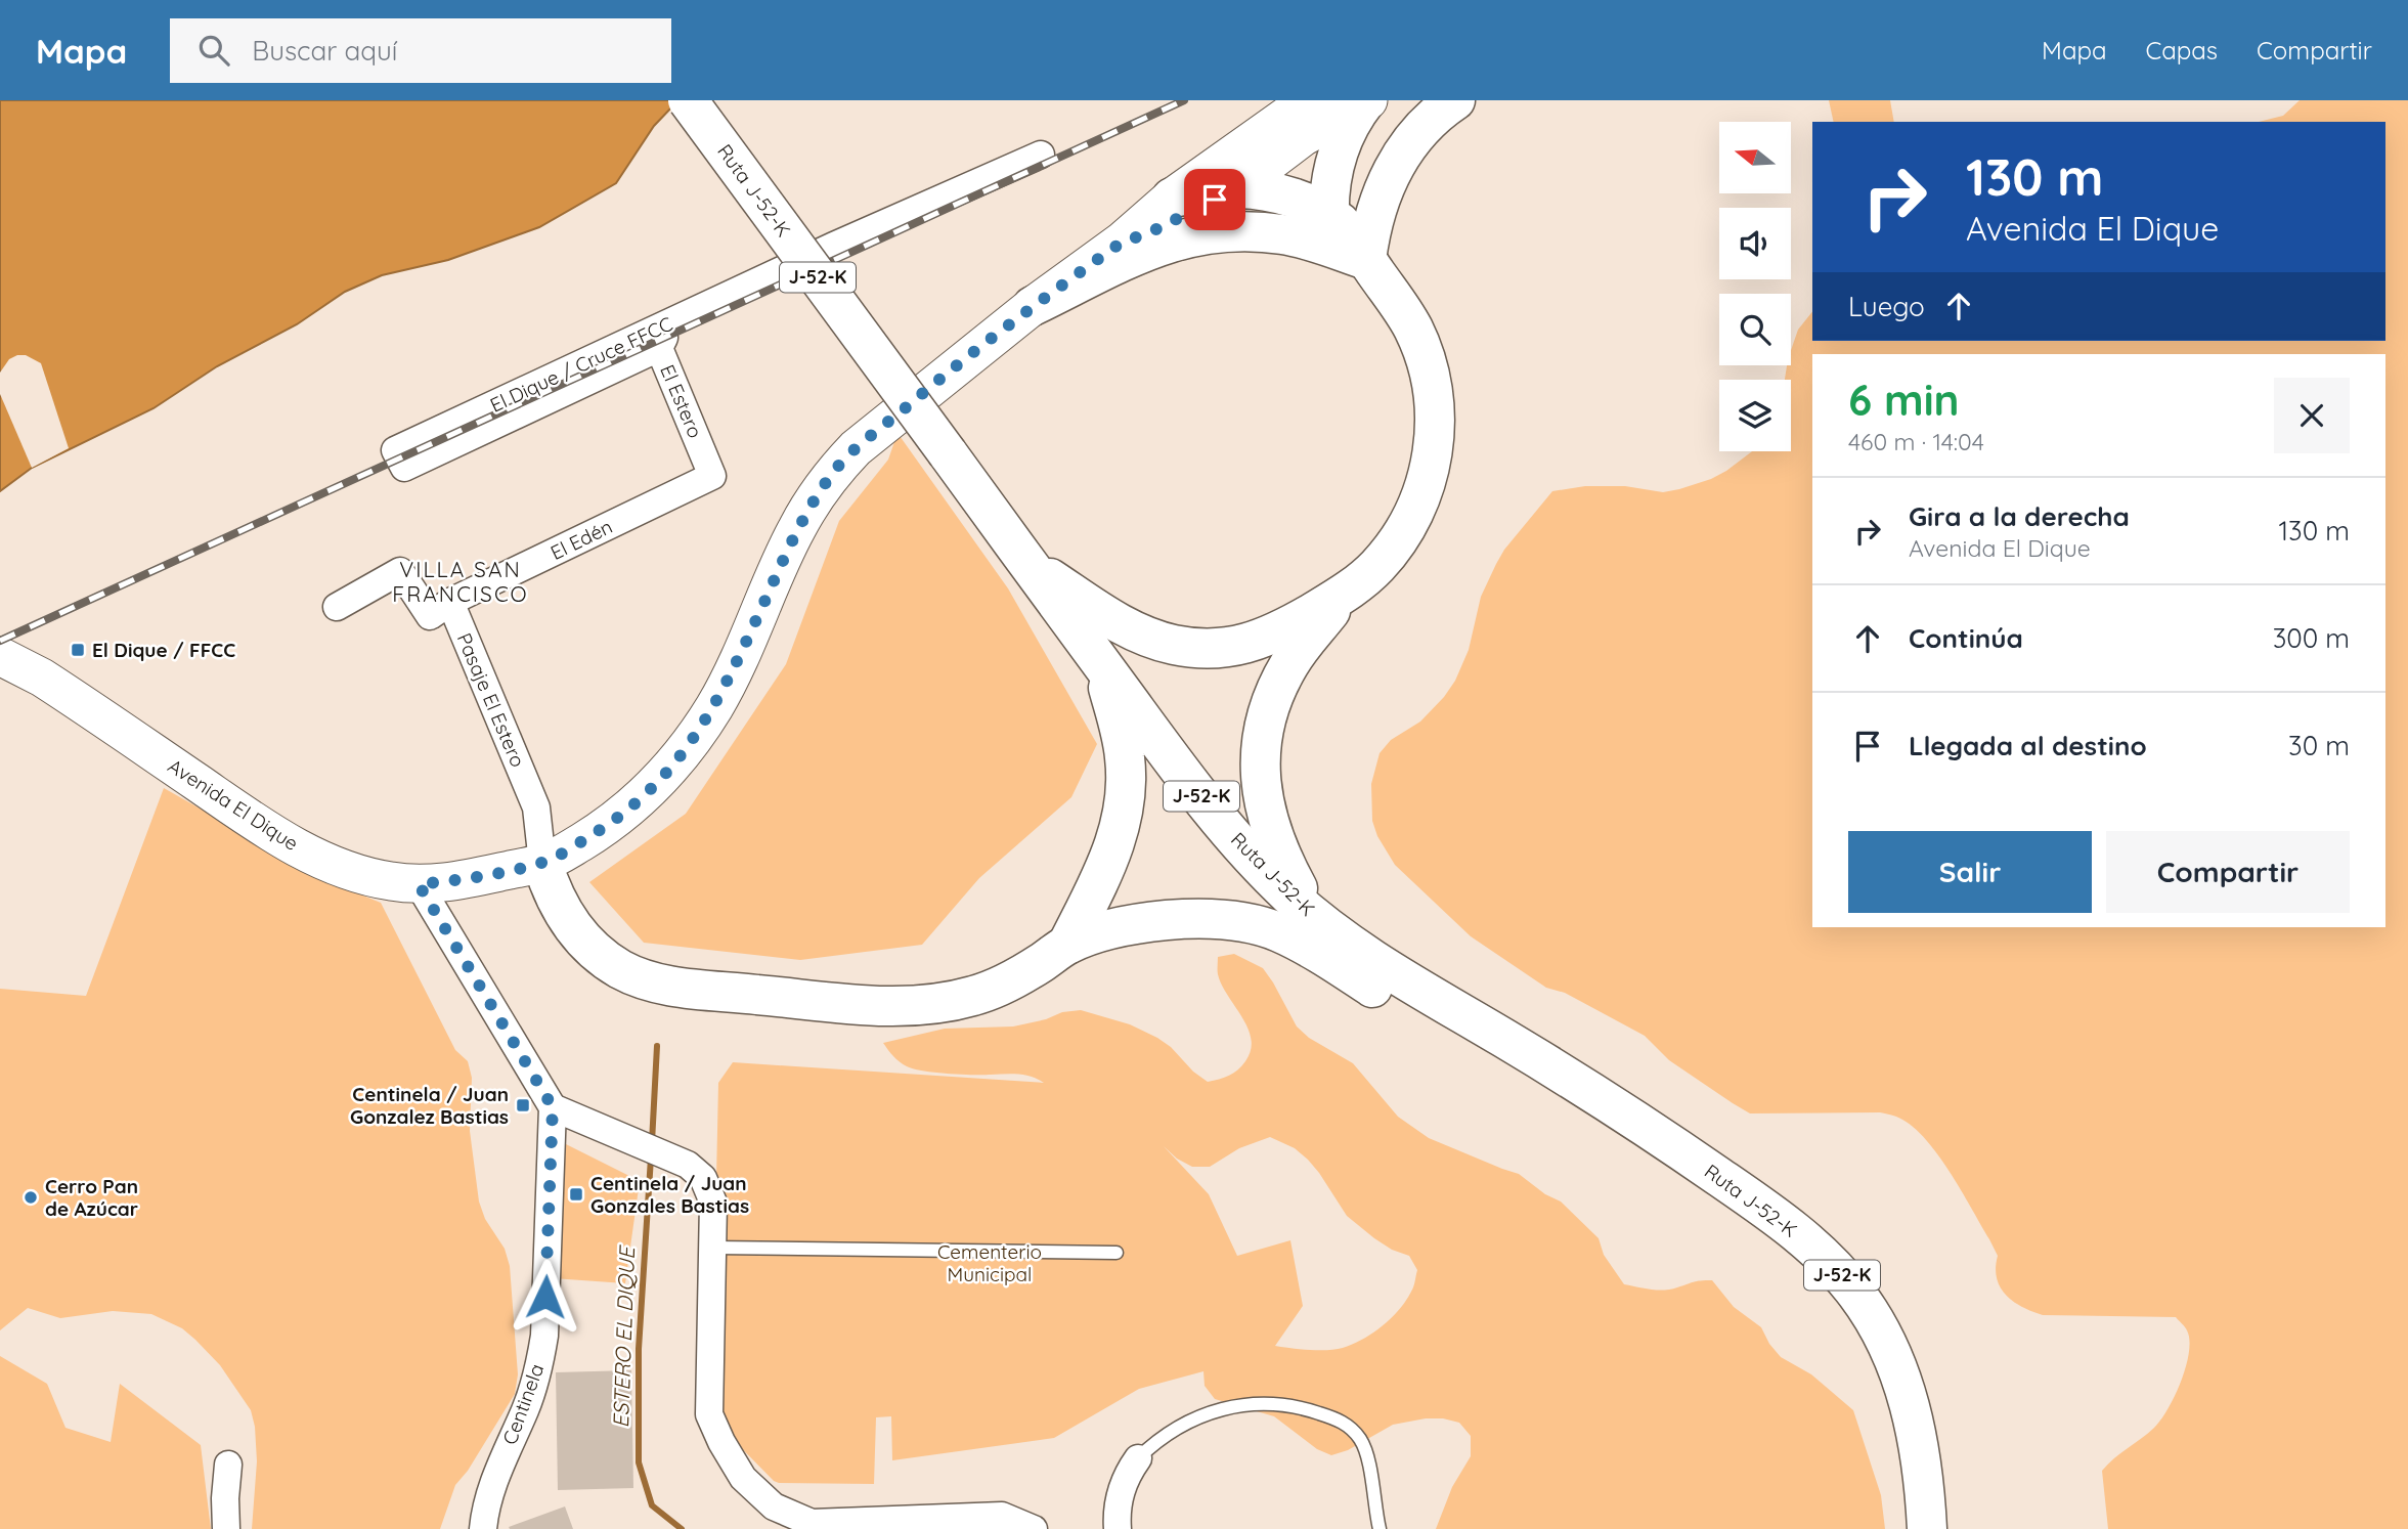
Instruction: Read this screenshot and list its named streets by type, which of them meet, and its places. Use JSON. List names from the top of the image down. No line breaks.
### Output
{"streets":{"main road":["Ruta J-52-K","J-52-K","Avenida El Dique"],"street":["El Dique / Cruce FFCC","El Estero","El Edén","Pasaje El Estero","Centinela"]},"crossings":[["El Dique / Cruce FFCC","El Estero"],["El Estero","El Edén"],["El Edén","Pasaje El Estero"],["Pasaje El Estero","Avenida El Dique"]],"districts":["VILLA SAN FRANCISCO"],"water":["ESTERO EL DIQUE"],"parks":["Cementerio Municipal"],"places":{"transit":["El Dique / FFCC","Centinela / Juan Gonzalez Bastias","Centinela / Juan Gonzales Bastias"],"other":["Cerro Pan de Azúcar"]},"north":"left","page":{"header":"Mapa","search":"Buscar aquí","nav":["Mapa","Capas","Compartir"],"turn":["130 m","Avenida El Dique"],"then":"Luego","heading":["6 min","460 m · 14:04"],"list":[{"name":"Gira a la derecha","note":"Avenida El Dique","value":"130 m"},{"name":"Continúa","value":"300 m"},{"name":"Llegada al destino","value":"30 m"}],"buttons":["Salir","Compartir"]}}
